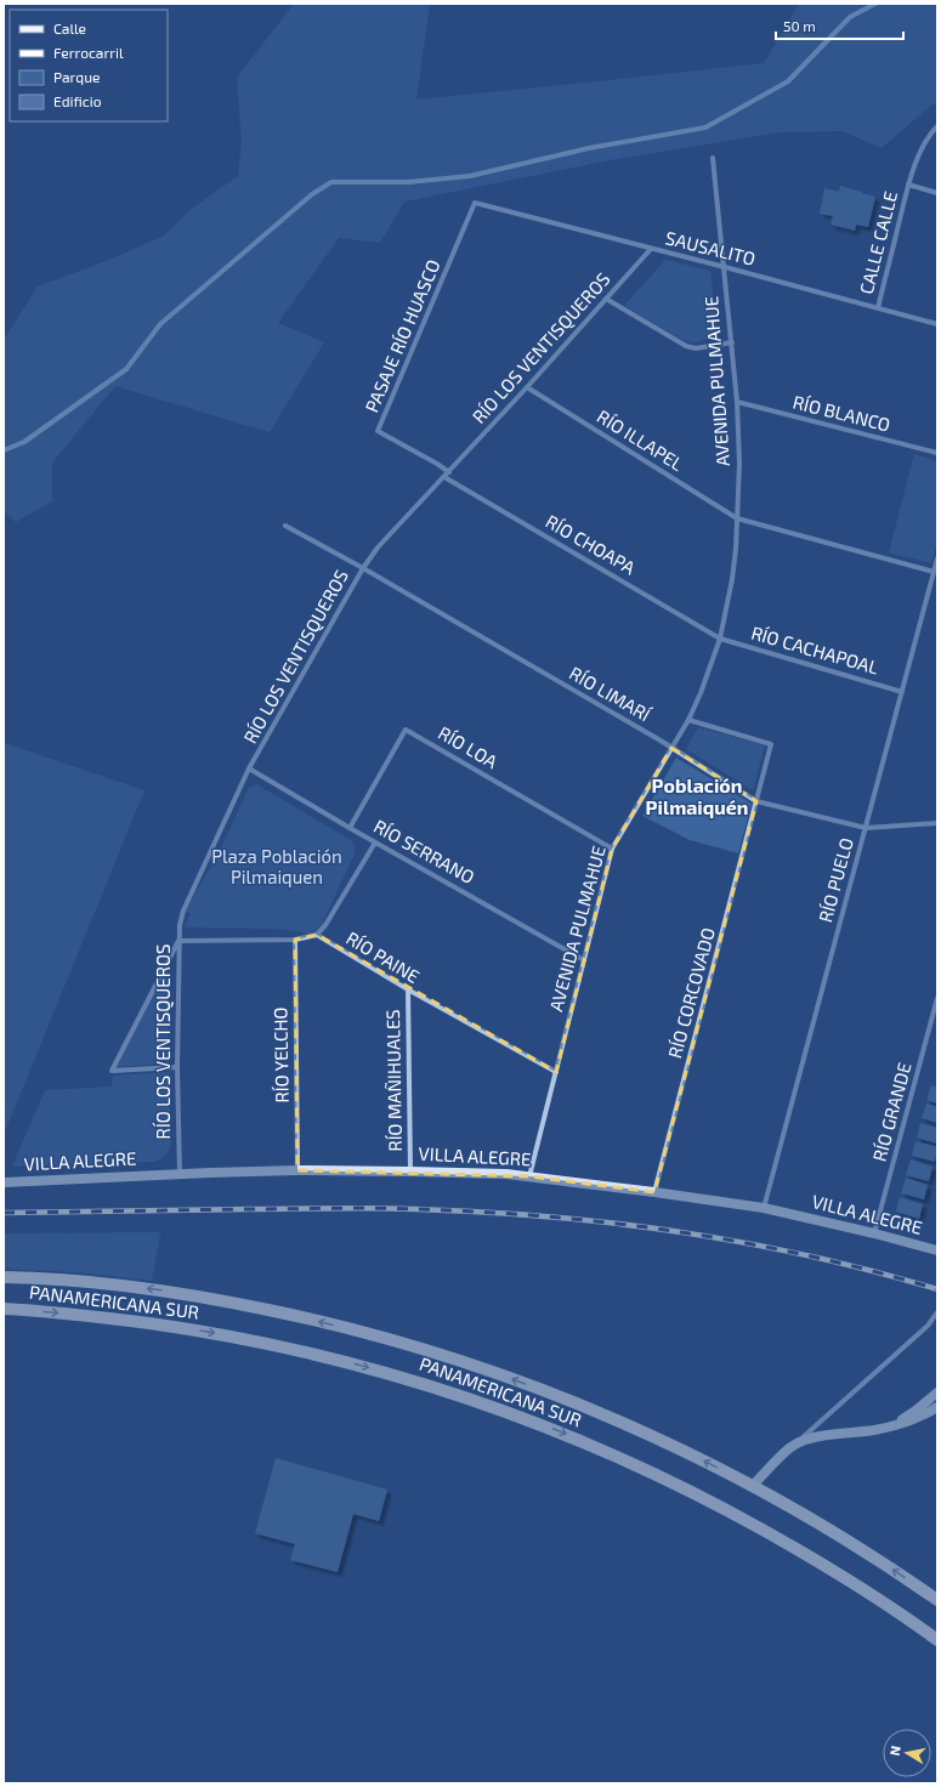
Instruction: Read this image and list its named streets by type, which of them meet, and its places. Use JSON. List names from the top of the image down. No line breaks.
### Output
{"streets":{"main road":["VILLA ALEGRE","PANAMERICANA SUR"],"street":["CALLE CALLE","SAUSALITO","PASAJE RÍO HUASCO","RÍO LOS VENTISQUEROS","AVENIDA PULMAHUE","RÍO BLANCO","RÍO ILLAPEL","RÍO CHOAPA","RÍO CACHAPOAL","RÍO LIMARÍ","RÍO LOA","RÍO SERRANO","RÍO PUELO","RÍO PAINE","RÍO CORCOVADO","RÍO YELCHO","RÍO MAÑIHUALES","RÍO GRANDE"]},"crossings":[["CALLE CALLE","SAUSALITO"],["SAUSALITO","PASAJE RÍO HUASCO"],["SAUSALITO","RÍO LOS VENTISQUEROS"],["SAUSALITO","AVENIDA PULMAHUE"],["PASAJE RÍO HUASCO","RÍO LOS VENTISQUEROS"],["PASAJE RÍO HUASCO","RÍO CHOAPA"],["RÍO LOS VENTISQUEROS","RÍO ILLAPEL"],["RÍO LOS VENTISQUEROS","RÍO CHOAPA"],["RÍO LOS VENTISQUEROS","RÍO LIMARÍ"],["RÍO LOS VENTISQUEROS","RÍO SERRANO"],["RÍO LOS VENTISQUEROS","RÍO PAINE"],["RÍO LOS VENTISQUEROS","VILLA ALEGRE"],["AVENIDA PULMAHUE","RÍO BLANCO"],["AVENIDA PULMAHUE","RÍO ILLAPEL"],["AVENIDA PULMAHUE","RÍO CHOAPA"],["AVENIDA PULMAHUE","RÍO CACHAPOAL"],["AVENIDA PULMAHUE","RÍO LIMARÍ"],["AVENIDA PULMAHUE","RÍO LOA"],["AVENIDA PULMAHUE","RÍO SERRANO"],["AVENIDA PULMAHUE","RÍO PAINE"],["AVENIDA PULMAHUE","RÍO CORCOVADO"],["AVENIDA PULMAHUE","VILLA ALEGRE"],["RÍO ILLAPEL","RÍO PUELO"],["RÍO CHOAPA","RÍO CACHAPOAL"],["RÍO CACHAPOAL","RÍO PUELO"],["RÍO LIMARÍ","RÍO PUELO"],["RÍO LIMARÍ","RÍO CORCOVADO"],["RÍO LOA","RÍO SERRANO"],["RÍO PUELO","VILLA ALEGRE"],["RÍO PAINE","RÍO YELCHO"],["RÍO PAINE","RÍO MAÑIHUALES"],["RÍO CORCOVADO","VILLA ALEGRE"],["RÍO YELCHO","VILLA ALEGRE"],["RÍO MAÑIHUALES","VILLA ALEGRE"],["RÍO GRANDE","VILLA ALEGRE"]],"districts":["Población Pilmaiquén"],"parks":["Plaza Población Pilmaiquen"],"legend":["Calle","Ferrocarril","Parque","Edificio"],"scale_bar":"50 m","north":"left"}
